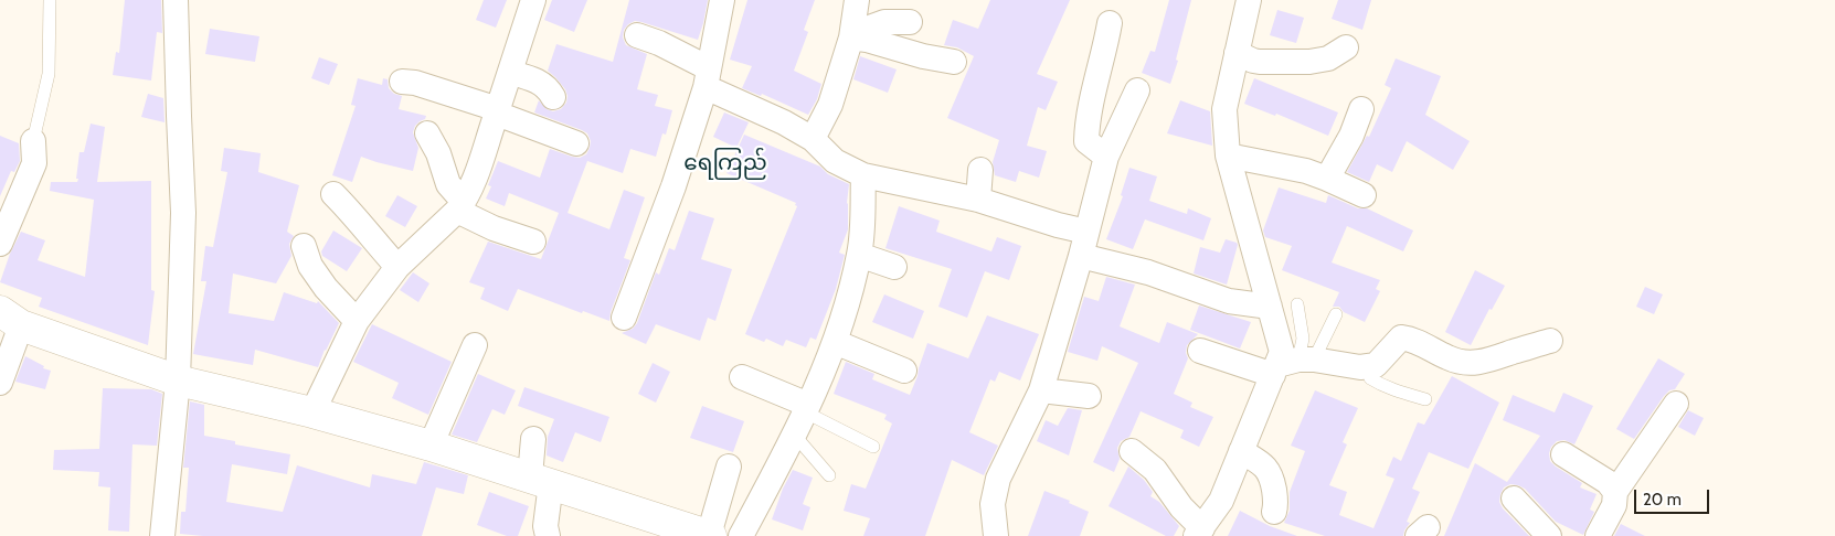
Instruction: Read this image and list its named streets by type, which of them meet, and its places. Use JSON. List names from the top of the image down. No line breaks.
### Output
{"districts":["ရေကြည်"],"scale_bar":"20 m"}
